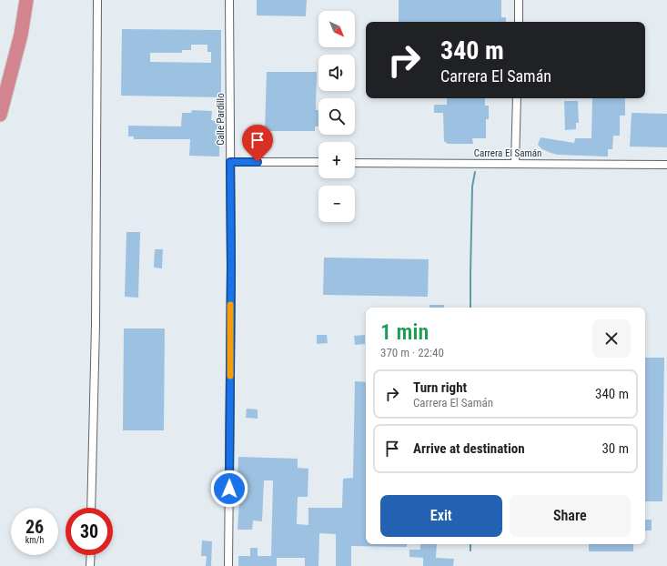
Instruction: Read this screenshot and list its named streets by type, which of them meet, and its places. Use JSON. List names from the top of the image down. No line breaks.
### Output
{"streets":{"street":["Calle Pardillo","Carrera El Samán"]},"north":"bottom right","page":{"map_buttons":["+","−"],"turn":["340 m","Carrera El Samán"],"heading":["1 min","370 m · 22:40"],"list":[{"name":"Turn right","note":"Carrera El Samán","value":"340 m"},{"name":"Arrive at destination","value":"30 m"}],"buttons":["Exit","Share"],"speed":"26 km/h","limit":"30"}}
